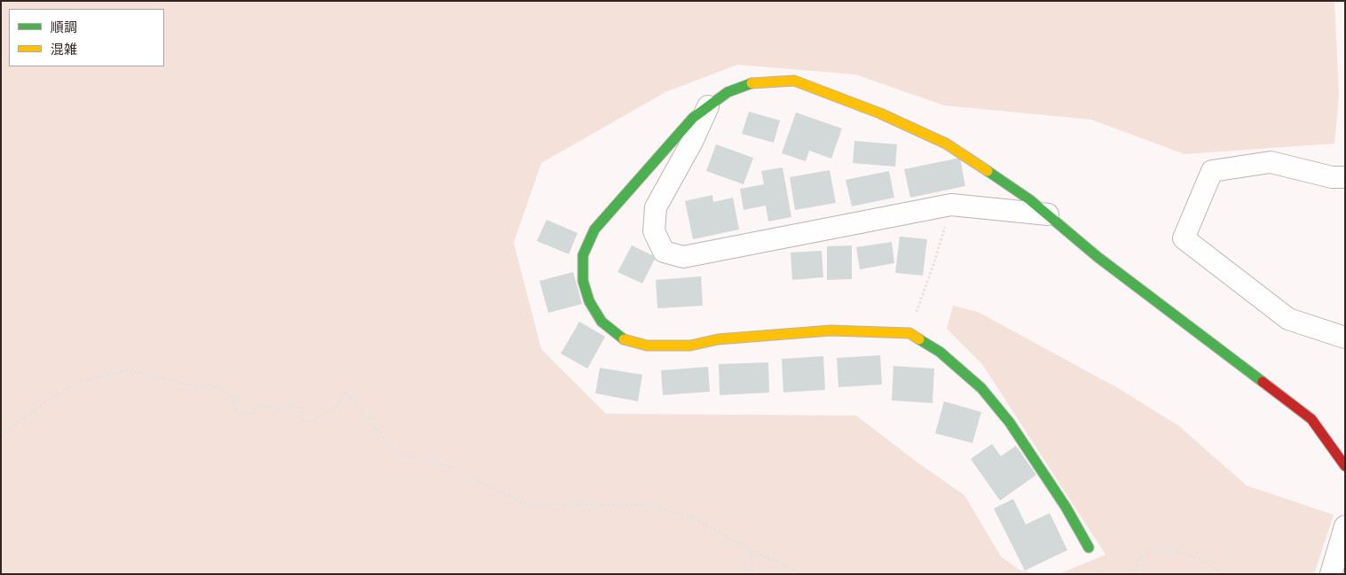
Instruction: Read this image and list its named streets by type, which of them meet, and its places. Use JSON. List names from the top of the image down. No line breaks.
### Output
{"legend":["順調","混雑"]}
